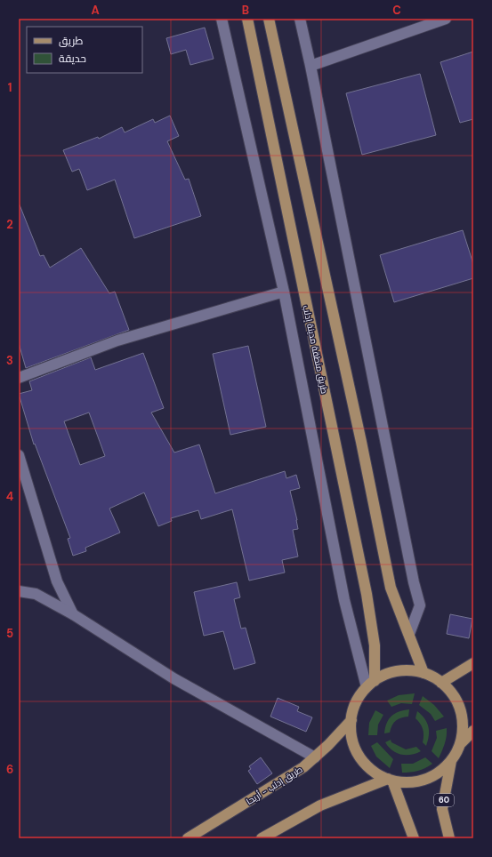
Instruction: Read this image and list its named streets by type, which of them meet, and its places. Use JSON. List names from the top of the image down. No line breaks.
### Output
{"streets":{"main road":["طريق منطقة مدينة إدلب","طريق إدلب - أريحا","60"]},"crossings":[["طريق منطقة مدينة إدلب","طريق إدلب - أريحا"],["طريق منطقة مدينة إدلب","60"],["طريق إدلب - أريحا","60"]],"legend":["طريق","حديقة"],"grid":{"columns":["A","B","C"],"rows":["1","2","3","4","5","6"]}}
